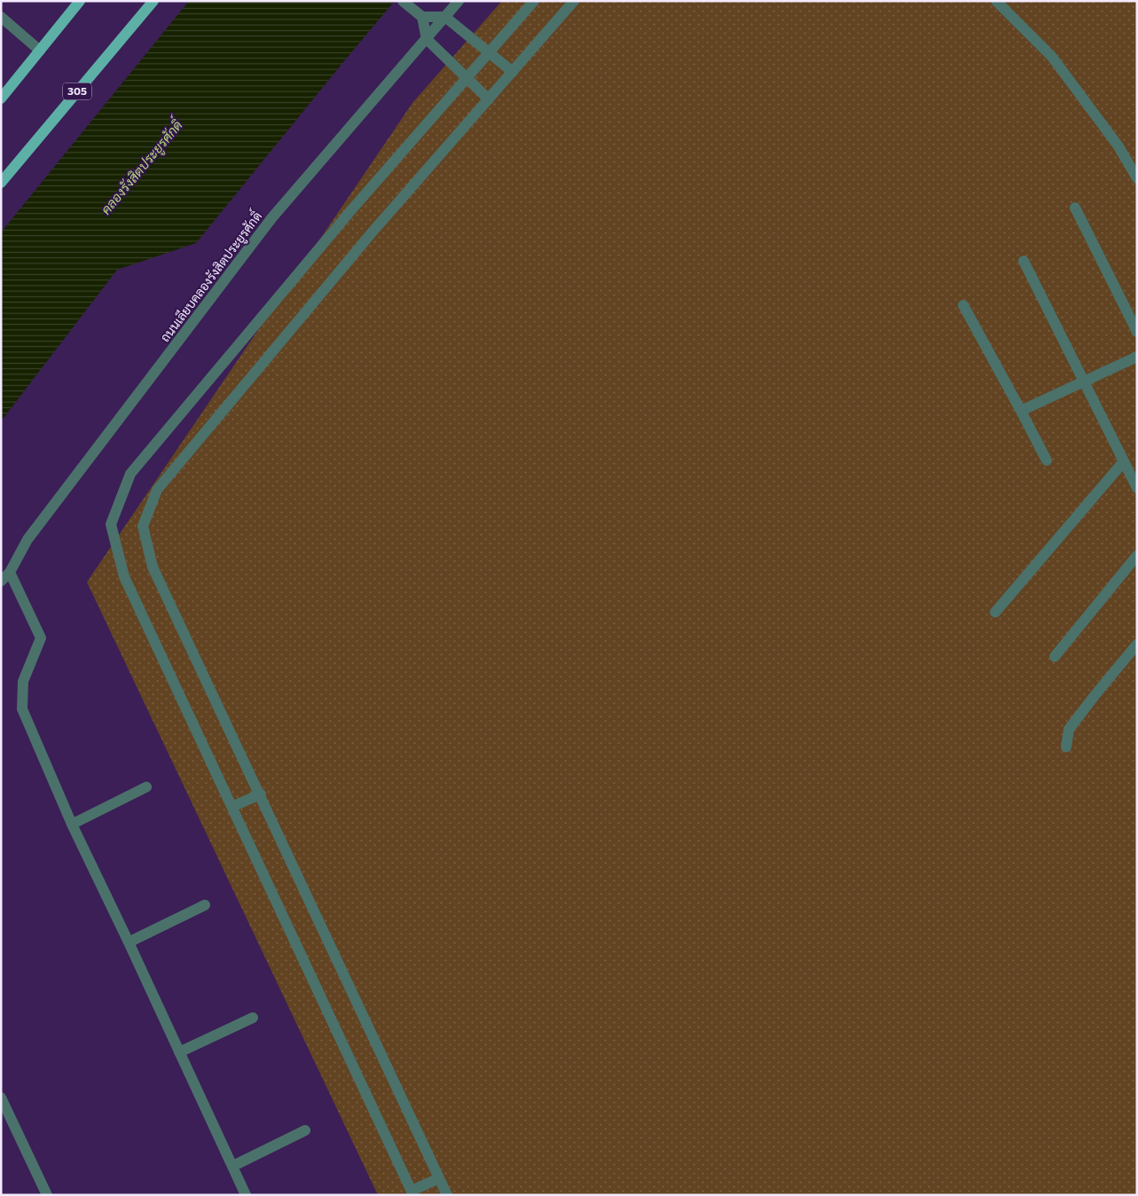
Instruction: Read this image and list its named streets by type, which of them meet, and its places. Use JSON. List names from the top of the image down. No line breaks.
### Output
{"streets":{"main road":["305"],"street":["ถนนเลียบคลองรังสิตประยูรศักดิ์"]},"water":["คลองรังสิตประยูรศักดิ์"]}
